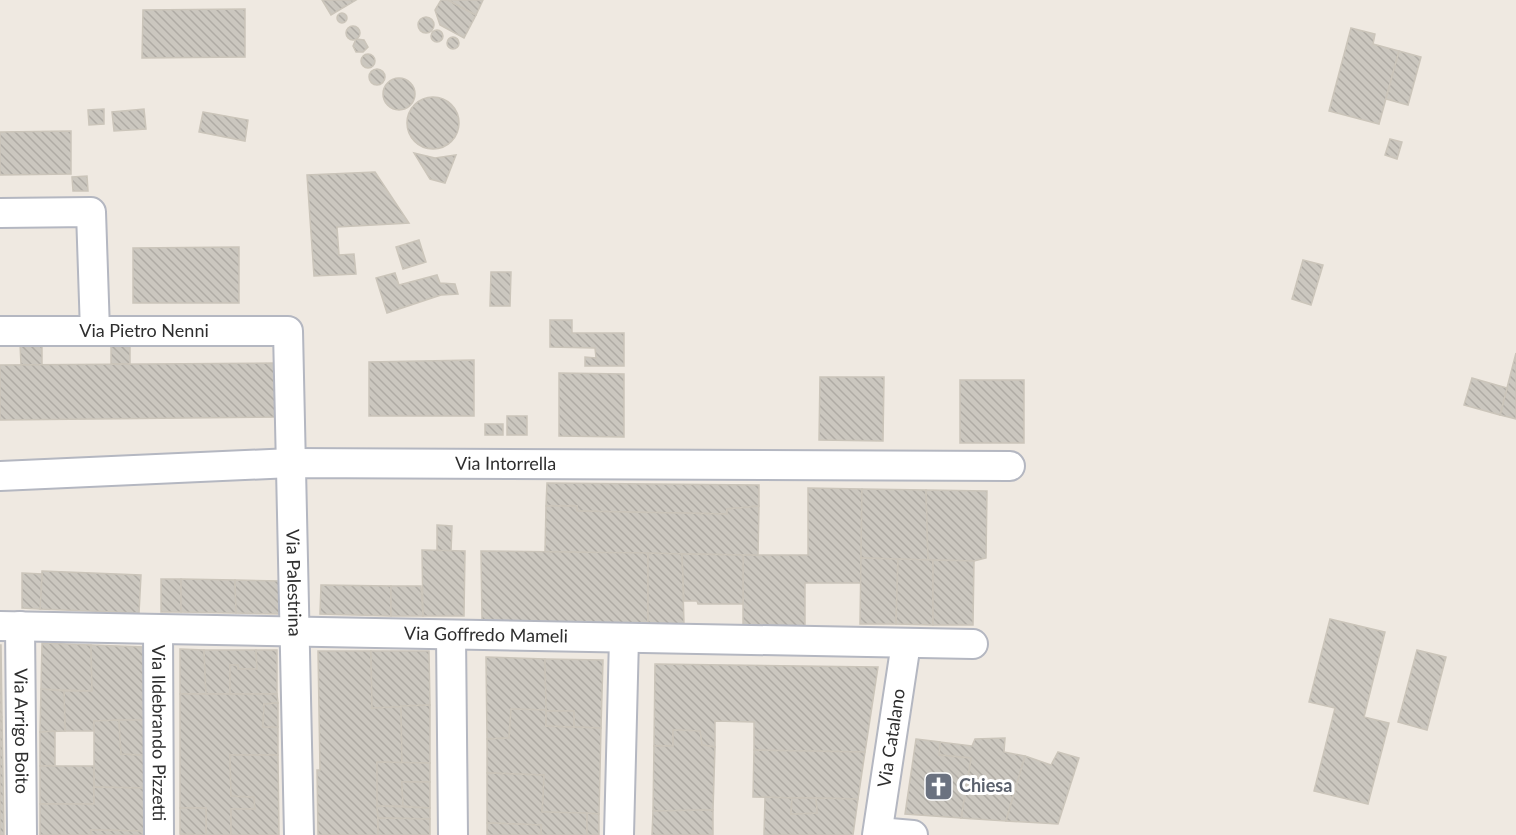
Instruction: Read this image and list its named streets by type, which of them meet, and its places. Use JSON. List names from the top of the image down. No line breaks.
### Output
{"streets":{"street":["Via Pietro Nenni","Via Intorrella","Via Palestrina","Via Goffredo Mameli","Via Arrigo Boito","Via Ildebrando Pizzetti","Via Catalano"]},"crossings":[["Via Pietro Nenni","Via Palestrina"],["Via Intorrella","Via Palestrina"],["Via Palestrina","Via Goffredo Mameli"],["Via Goffredo Mameli","Via Arrigo Boito"],["Via Goffredo Mameli","Via Ildebrando Pizzetti"],["Via Goffredo Mameli","Via Catalano"]],"places":{"church":["Chiesa"]}}
